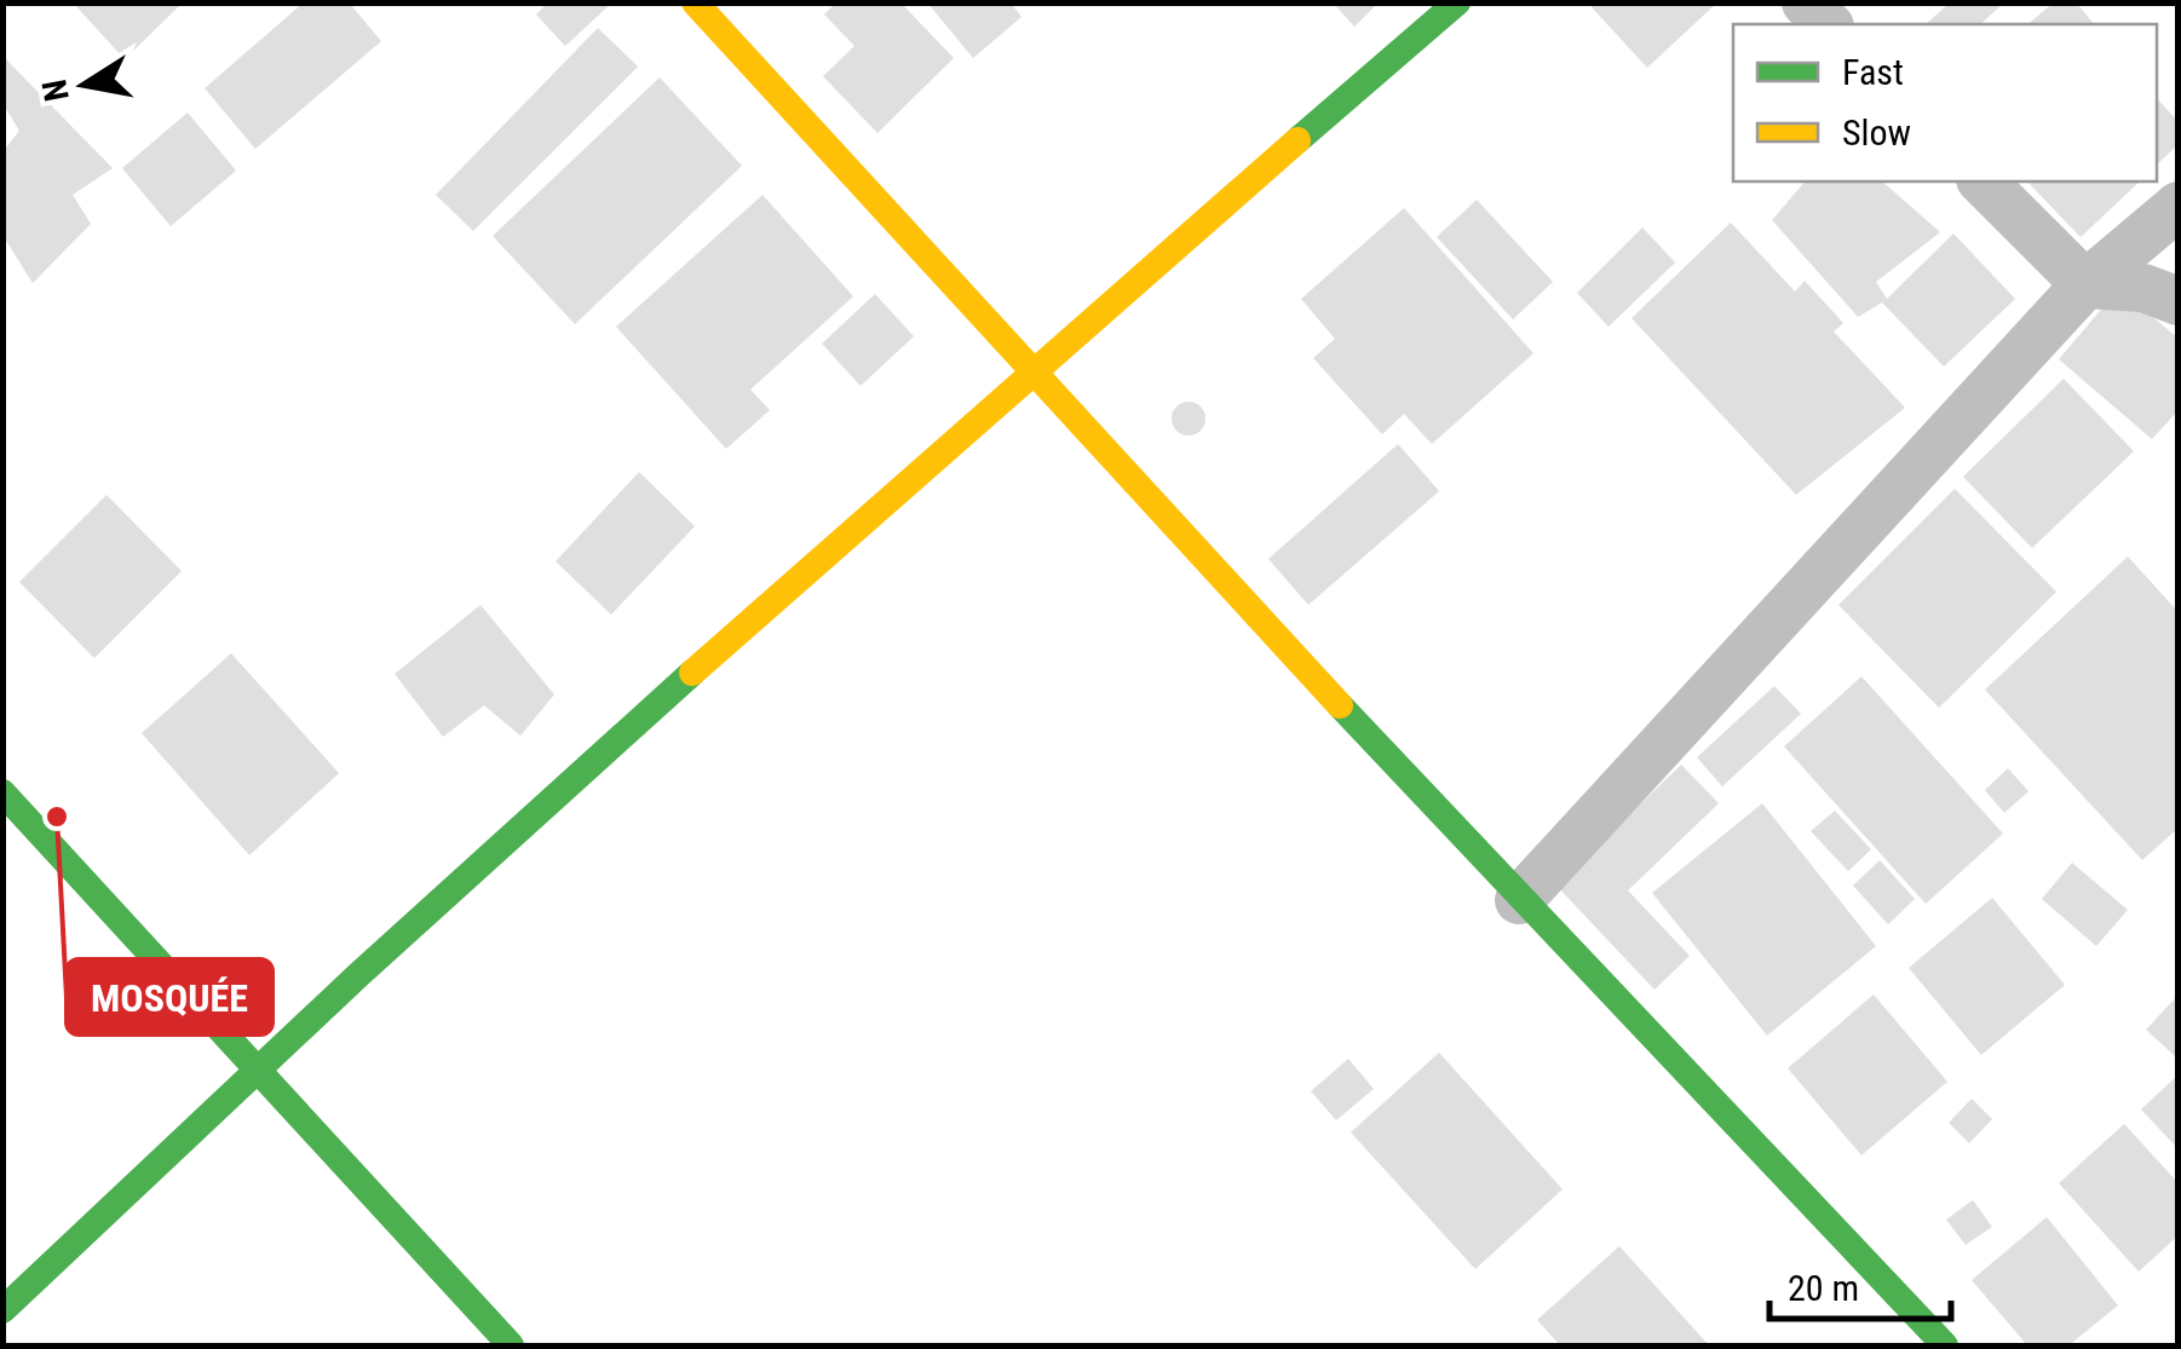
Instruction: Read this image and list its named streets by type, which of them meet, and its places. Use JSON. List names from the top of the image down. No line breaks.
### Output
{"places":["MOSQUÉE"],"legend":["Fast","Slow"],"scale_bar":"20 m","north":"left"}
